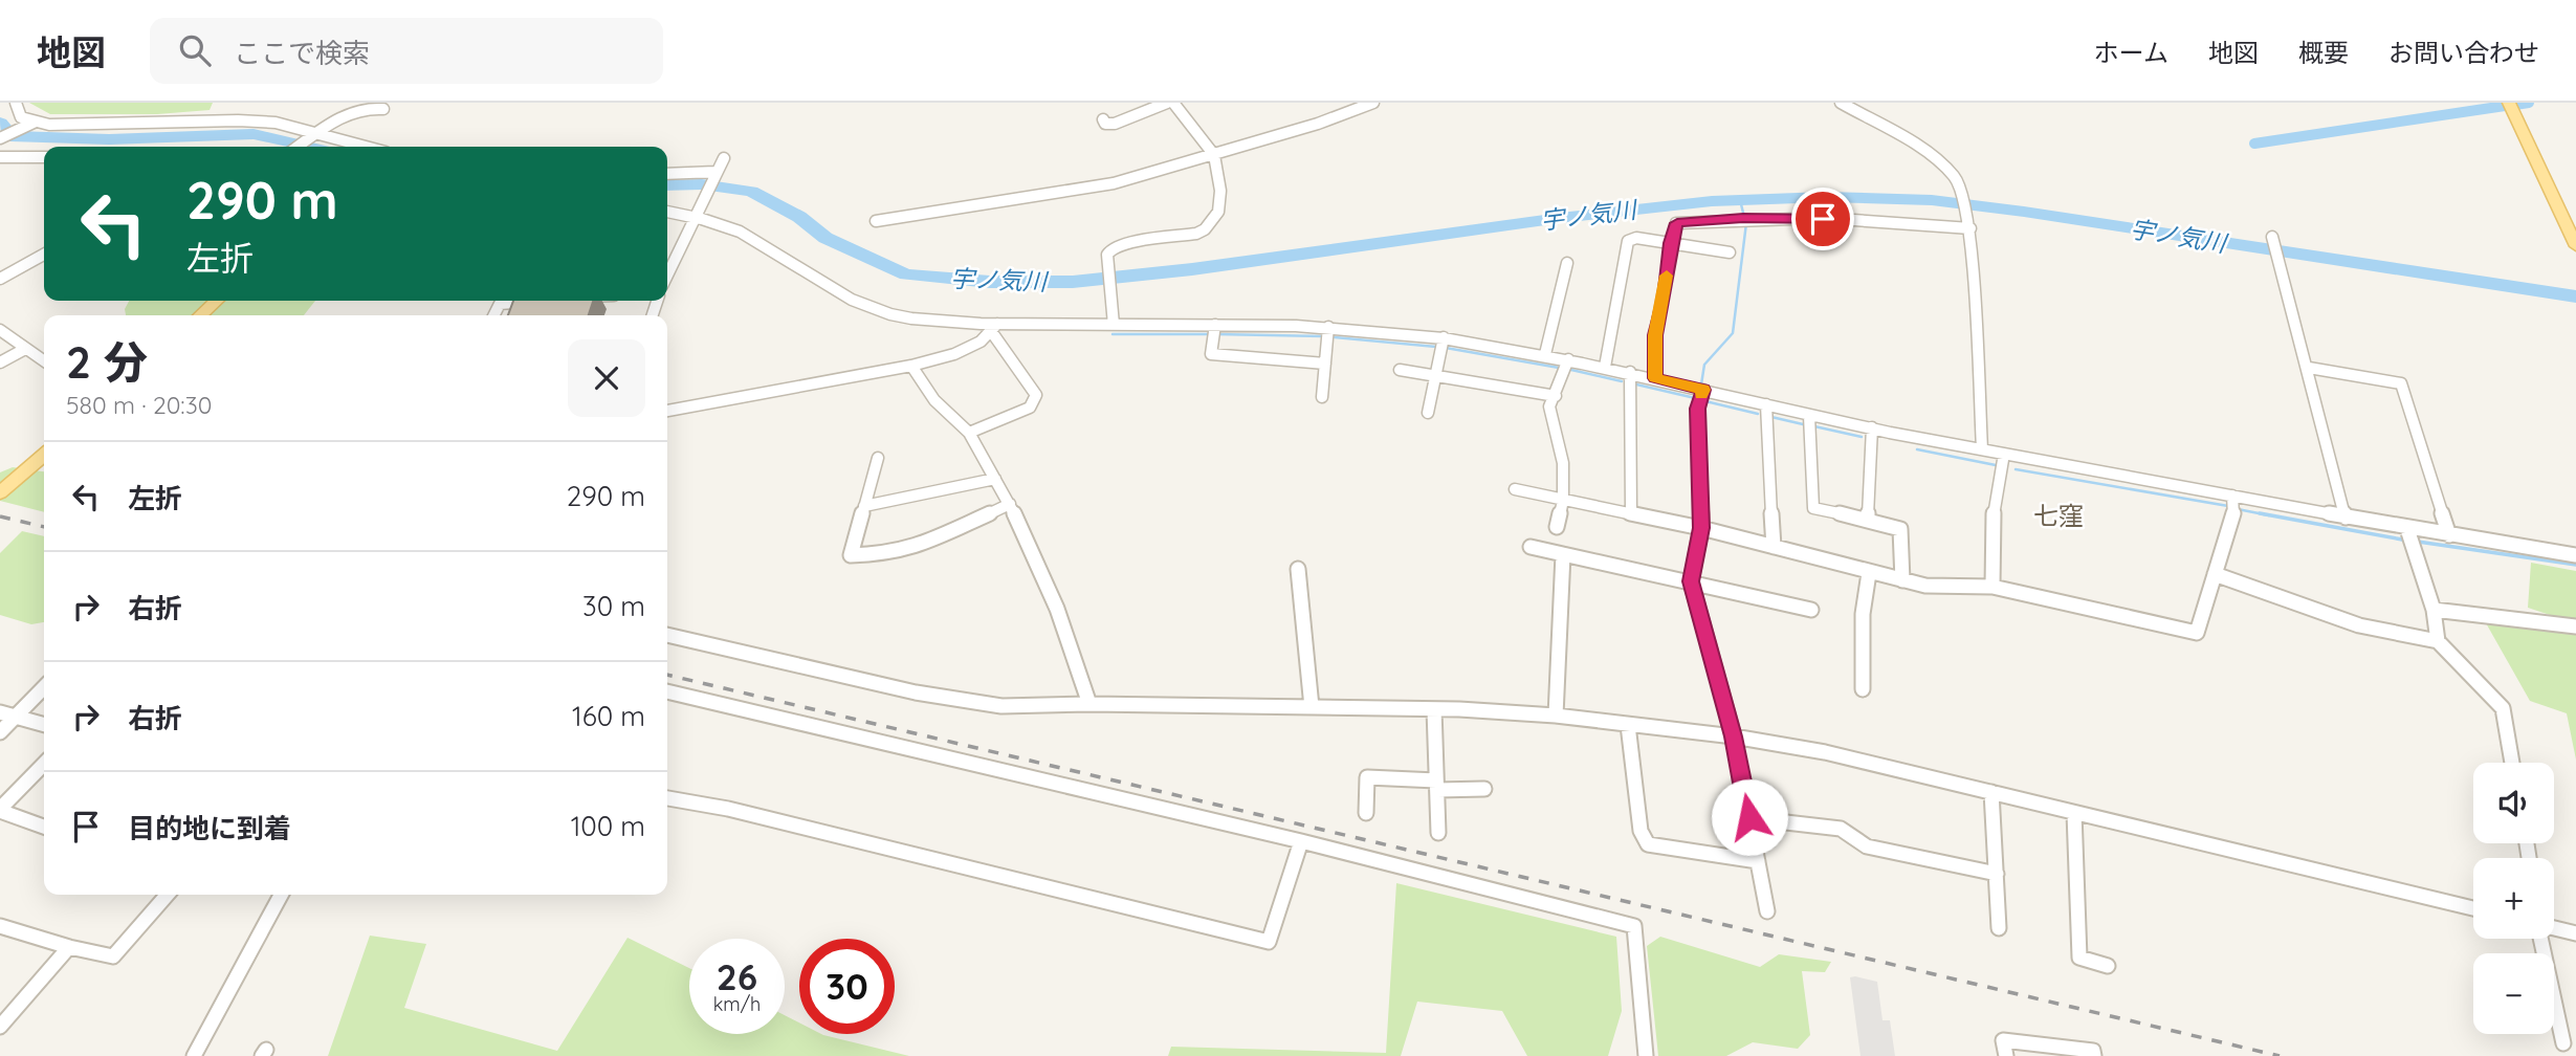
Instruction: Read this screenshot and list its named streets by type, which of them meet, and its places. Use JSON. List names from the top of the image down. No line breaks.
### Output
{"districts":["七窪"],"water":["宇ノ気川"],"page":{"header":"地図","search":"ここで検索","nav":["ホーム","地図","概要","お問い合わせ"],"turn":["290 m","左折"],"heading":["2 分","580 m · 20:30"],"list":[{"name":"左折","value":"290 m"},{"name":"右折","value":"30 m"},{"name":"右折","value":"160 m"},{"name":"目的地に到着","value":"100 m"}],"map_buttons":["+","−"],"speed":"26 km/h","limit":"30"}}
